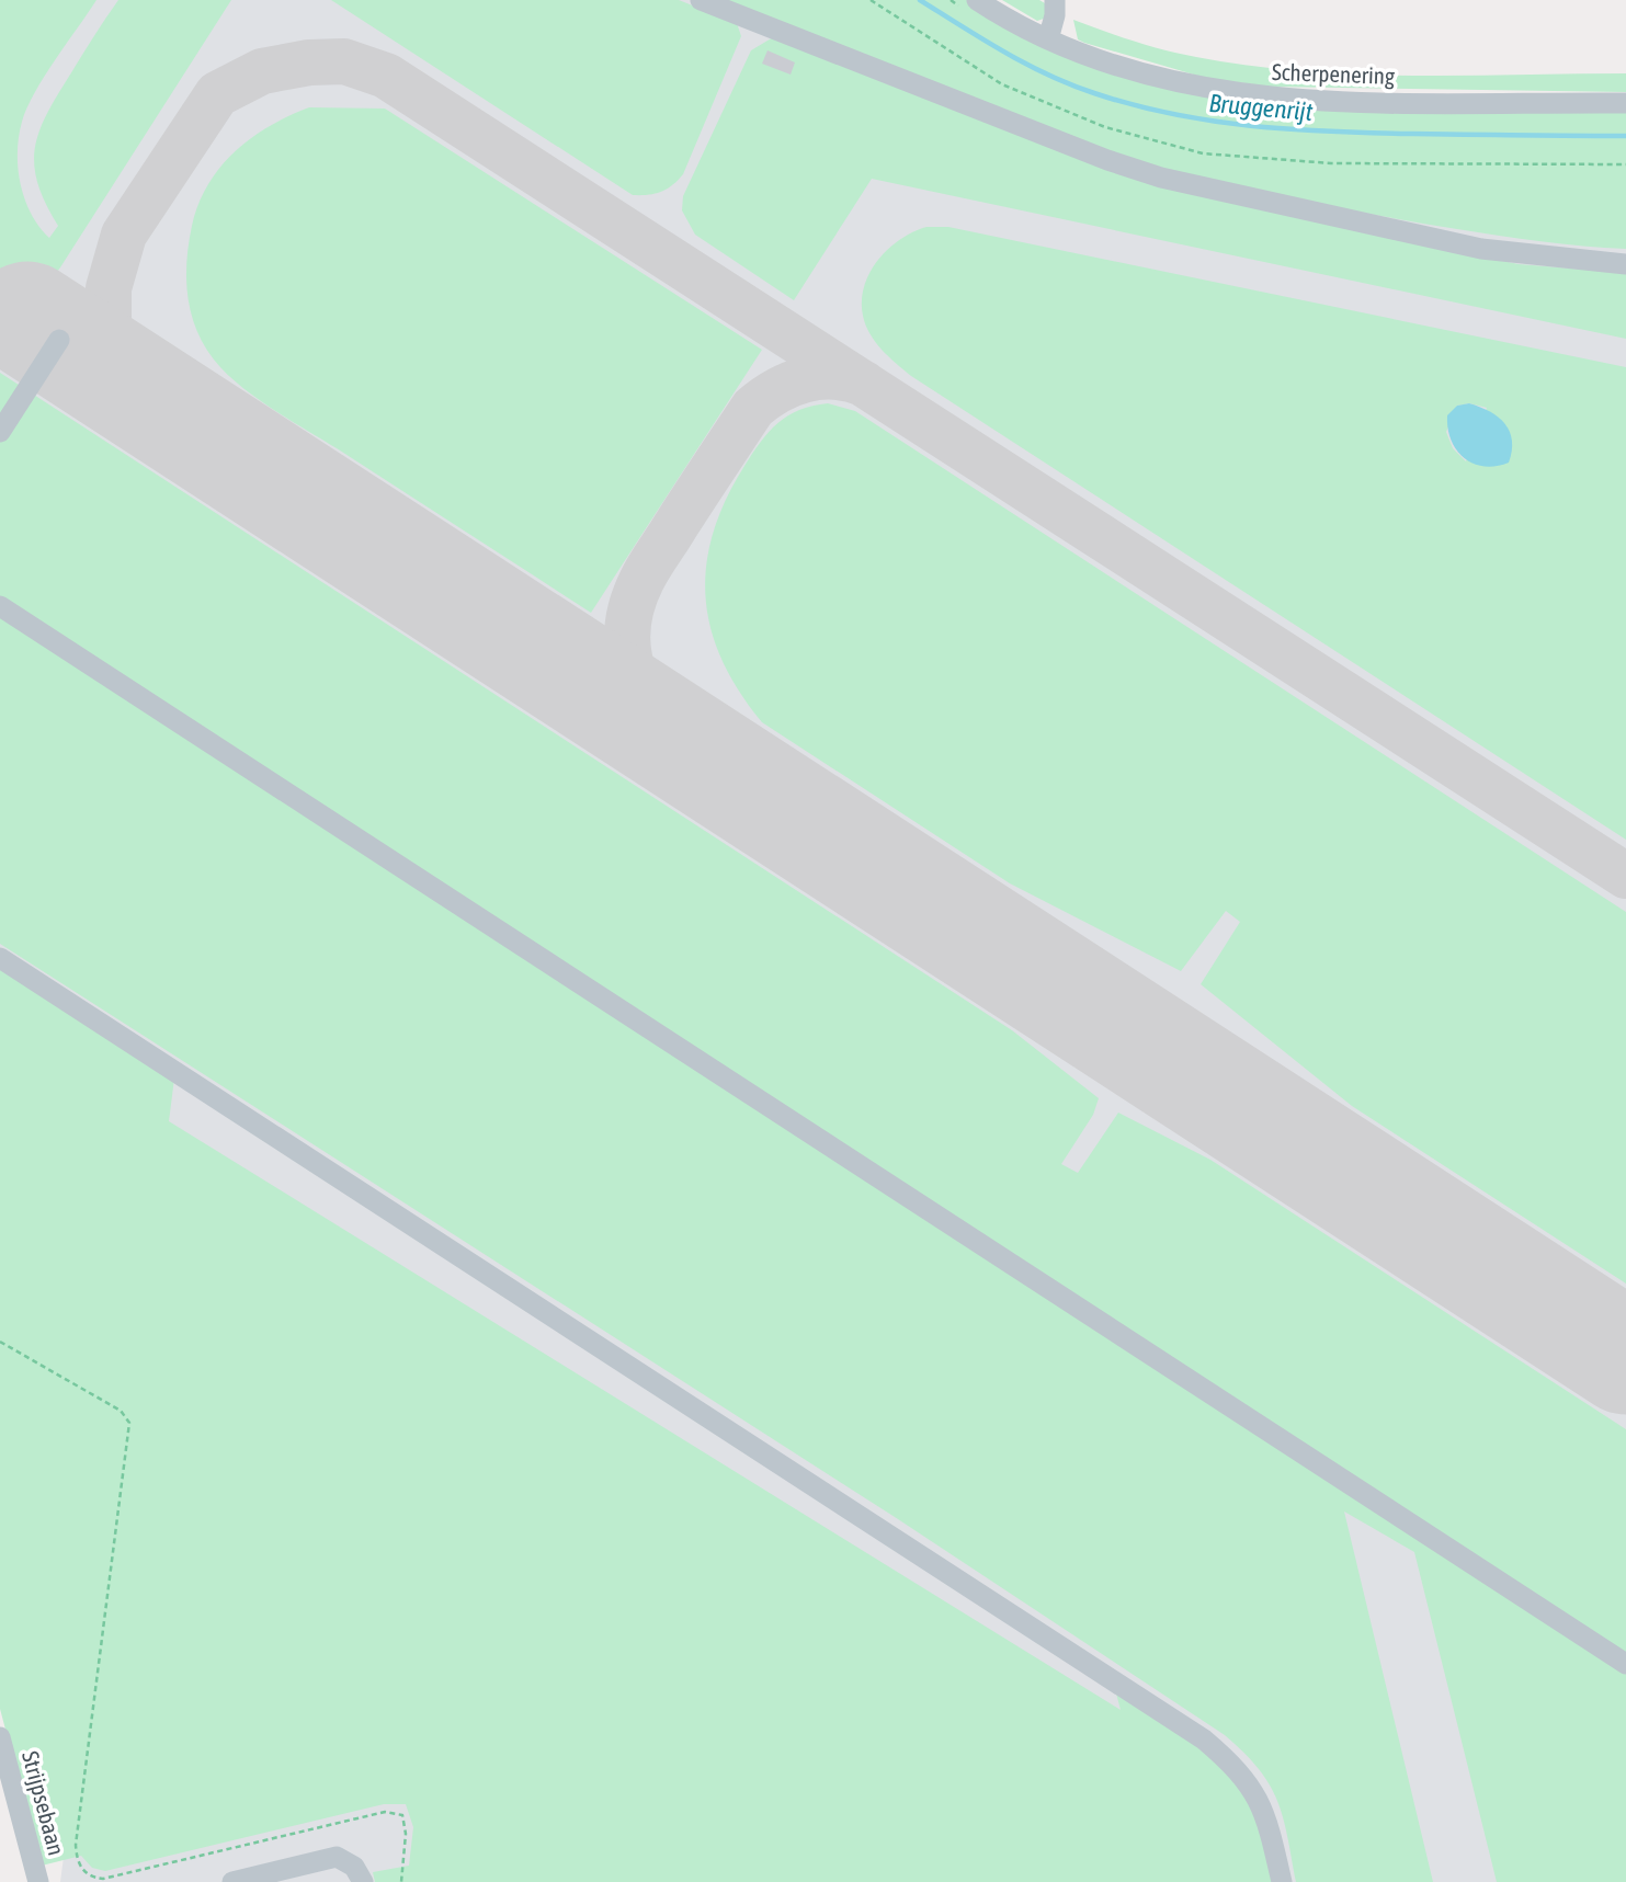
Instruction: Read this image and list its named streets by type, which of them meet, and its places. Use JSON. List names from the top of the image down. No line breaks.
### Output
{"streets":{"street":["Scherpenering","Strijpsebaan"]},"water":["Bruggenrijt"]}
